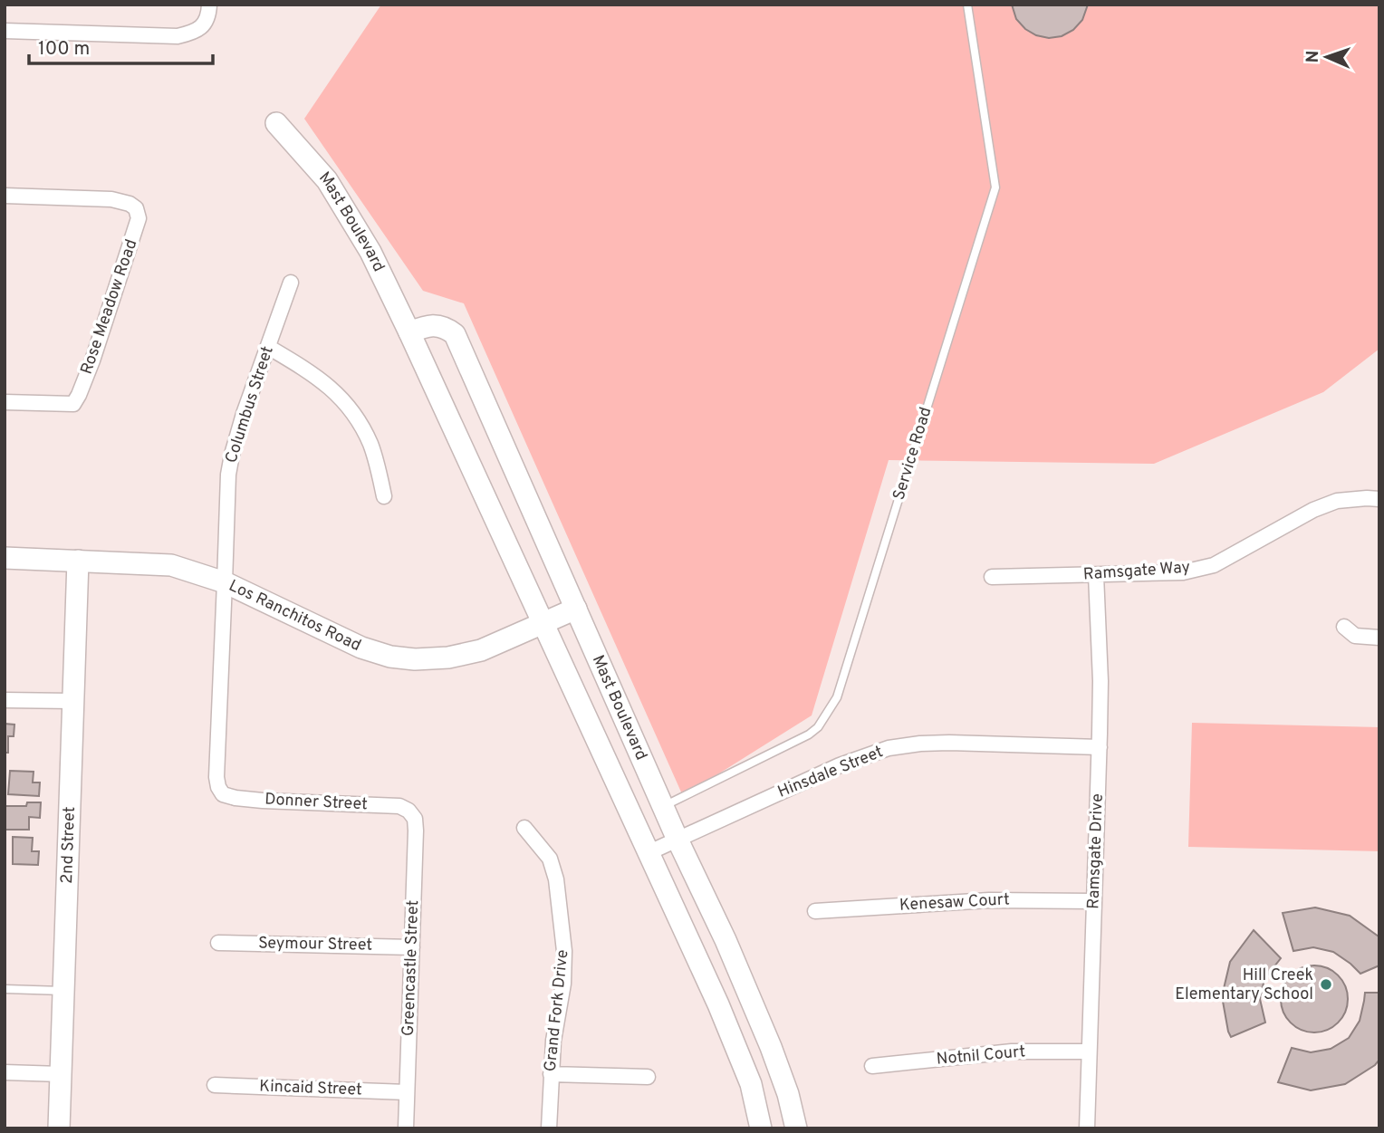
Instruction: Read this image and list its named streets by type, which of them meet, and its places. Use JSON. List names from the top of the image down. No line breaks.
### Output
{"streets":{"street":["Mast Boulevard","Rose Meadow Road","Columbus Street","Ramsgate Way","Los Ranchitos Road","Hinsdale Street","Donner Street","2nd Street","Ramsgate Drive","Kenesaw Court","Seymour Street","Greencastle Street","Grand Fork Drive","Notnil Court","Kincaid Street"],"lane":["Service Road"]},"crossings":[["Mast Boulevard","Service Road"],["Mast Boulevard","Los Ranchitos Road"],["Mast Boulevard","Hinsdale Street"],["Columbus Street","Los Ranchitos Road"],["Columbus Street","Donner Street"],["Ramsgate Way","Ramsgate Drive"],["Los Ranchitos Road","2nd Street"],["Hinsdale Street","Ramsgate Drive"],["Donner Street","Greencastle Street"],["Ramsgate Drive","Kenesaw Court"],["Ramsgate Drive","Notnil Court"],["Seymour Street","Greencastle Street"],["Greencastle Street","Kincaid Street"]],"places":["Hill Creek Elementary School"],"scale_bar":"100 m","north":"left"}
